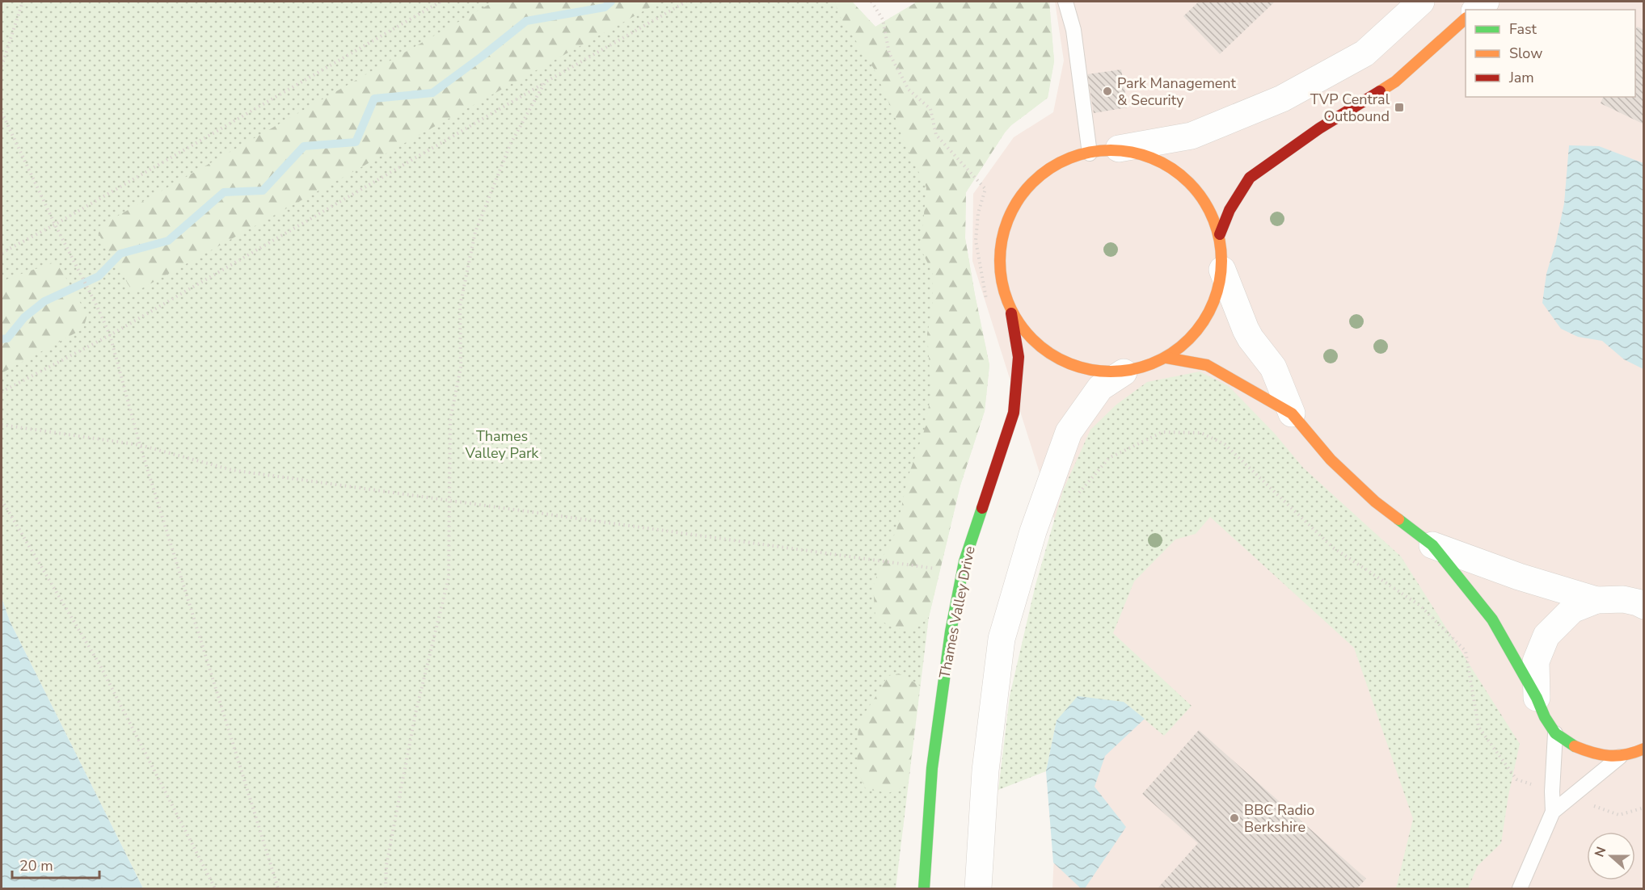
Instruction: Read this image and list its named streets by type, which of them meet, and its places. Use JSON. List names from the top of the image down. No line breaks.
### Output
{"streets":{"street":["Thames Valley Drive"]},"parks":["Thames Valley Park"],"places":{"other":["Park Management & Security","BBC Radio Berkshire"],"transit":["TVP Central Outbound"]},"legend":["Fast","Slow","Jam"],"scale_bar":"20 m","north":"left"}
